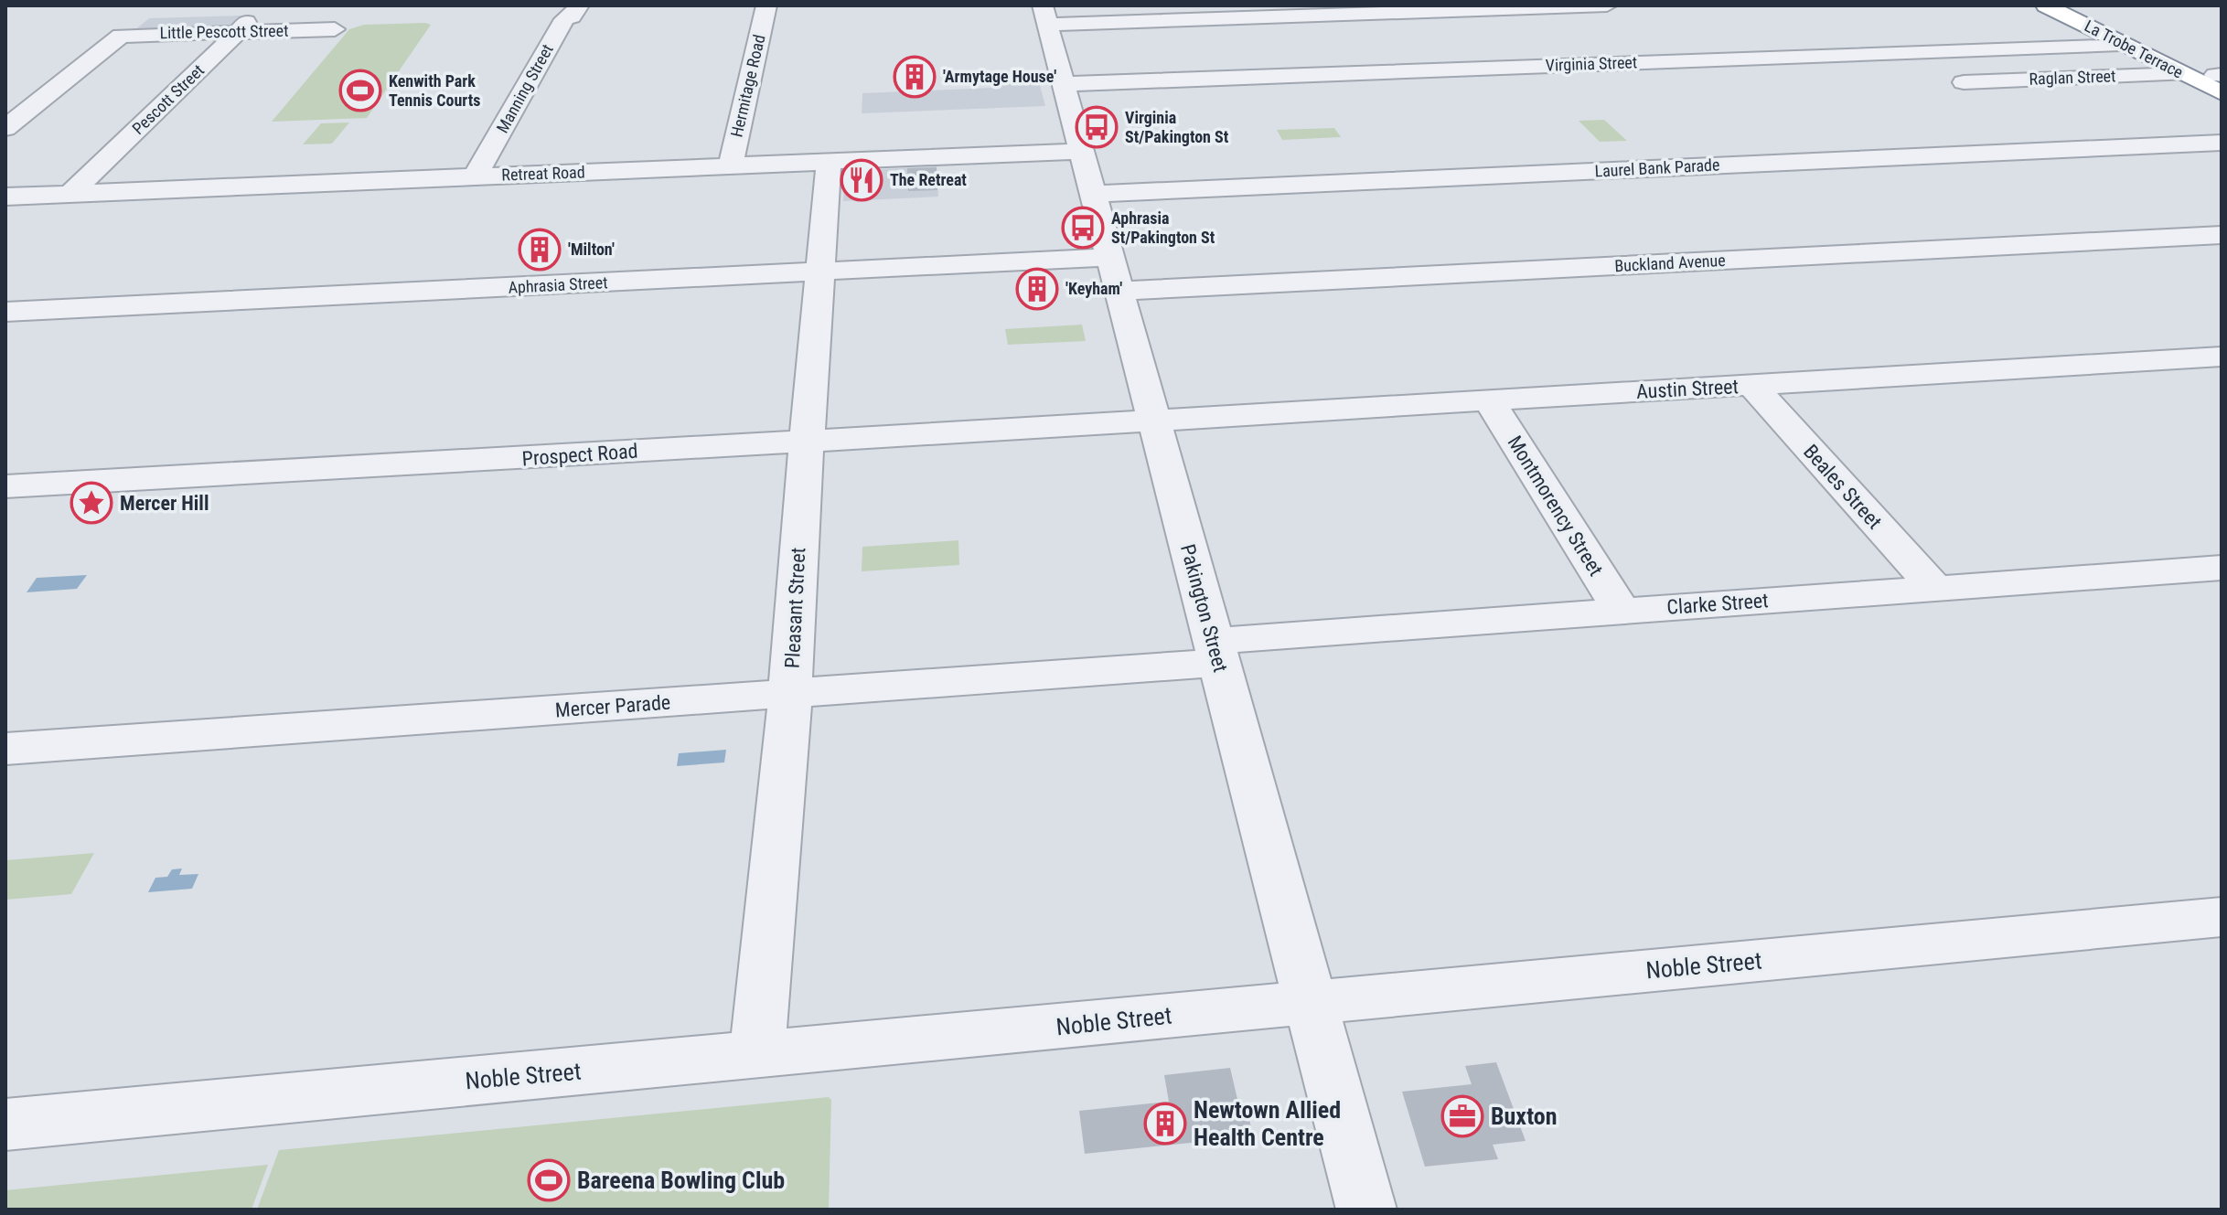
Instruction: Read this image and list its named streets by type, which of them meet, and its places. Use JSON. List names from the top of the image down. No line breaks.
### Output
{"streets":{"highway":["La Trobe Terrace"],"street":["Little Pescott Street","Virginia Street","Raglan Street","Hermitage Road","Manning Street","Pescott Street","Laurel Bank Parade","Retreat Road","Buckland Avenue","Aphrasia Street","Austin Street","Prospect Road","Beales Street","Montmorency Street","Clarke Street","Pleasant Street","Pakington Street","Mercer Parade","Noble Street"]},"crossings":[["Little Pescott Street","Pescott Street"],["La Trobe Terrace","Virginia Street"],["La Trobe Terrace","Raglan Street"],["Virginia Street","Pakington Street"],["Hermitage Road","Retreat Road"],["Manning Street","Retreat Road"],["Pescott Street","Retreat Road"],["Laurel Bank Parade","Pakington Street"],["Retreat Road","Pleasant Street"],["Retreat Road","Pakington Street"],["Buckland Avenue","Pakington Street"],["Aphrasia Street","Pleasant Street"],["Aphrasia Street","Pakington Street"],["Austin Street","Prospect Road"],["Austin Street","Beales Street"],["Austin Street","Montmorency Street"],["Austin Street","Pakington Street"],["Prospect Road","Pleasant Street"],["Prospect Road","Pakington Street"],["Beales Street","Clarke Street"],["Montmorency Street","Clarke Street"],["Clarke Street","Pakington Street"],["Clarke Street","Mercer Parade"],["Pleasant Street","Mercer Parade"],["Pleasant Street","Noble Street"],["Pakington Street","Mercer Parade"],["Pakington Street","Noble Street"]],"places":{"building":["'Armytage House'","'Milton'","'Keyham'","Newtown Allied Health Centre"],"sports":["Kenwith Park Tennis Courts","Bareena Bowling Club"],"bus stop":["Virginia St/Pakington St","Aphrasia St/Pakington St"],"restaurant":["The Retreat"],"place":["Mercer Hill"],"office":["Buxton"]}}
